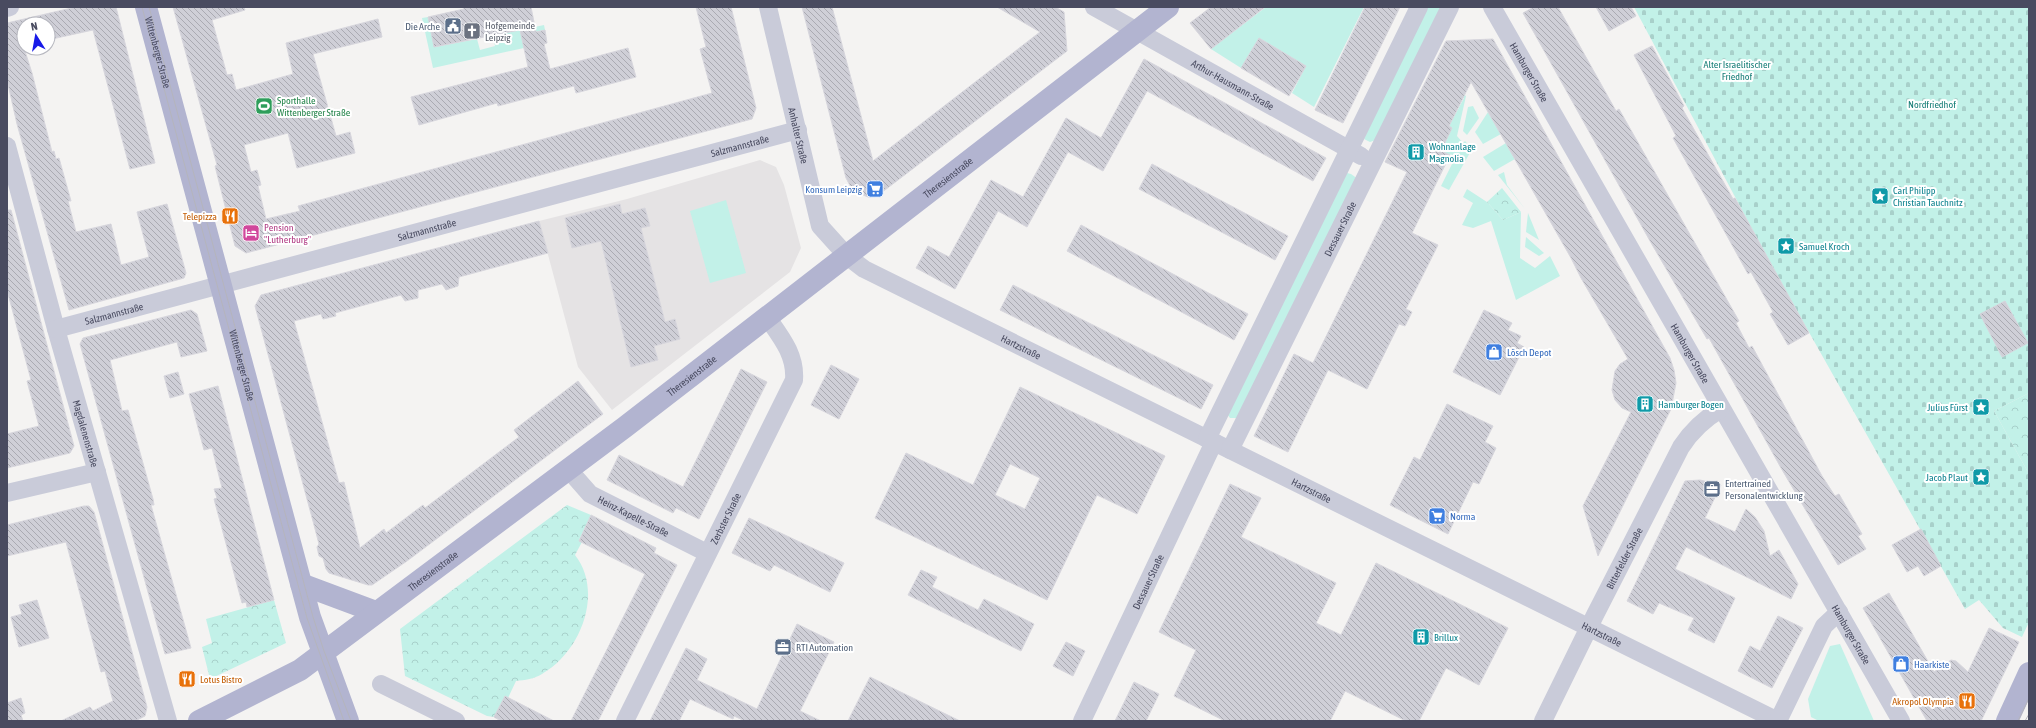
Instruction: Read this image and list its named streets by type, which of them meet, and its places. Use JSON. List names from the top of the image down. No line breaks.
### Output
{"streets":{"main road":["Wittenberger Straße","Theresienstraße"],"street":["Hamburger Straße","Arthur-Hausmann-Straße","Anhalter Straße","Salzmannstraße","Dessauer Straße","Hartzstraße","Magdalenenstraße","Heinz-Kapelle-Straße","Zerbster Straße","Bitterfelder Straße"]},"crossings":[["Wittenberger Straße","Salzmannstraße"],["Wittenberger Straße","Theresienstraße"],["Hamburger Straße","Hartzstraße"],["Hamburger Straße","Bitterfelder Straße"],["Arthur-Hausmann-Straße","Theresienstraße"],["Arthur-Hausmann-Straße","Dessauer Straße"],["Anhalter Straße","Salzmannstraße"],["Anhalter Straße","Theresienstraße"],["Anhalter Straße","Hartzstraße"],["Salzmannstraße","Magdalenenstraße"],["Theresienstraße","Hartzstraße"],["Theresienstraße","Heinz-Kapelle-Straße"],["Theresienstraße","Zerbster Straße"],["Dessauer Straße","Hartzstraße"],["Hartzstraße","Bitterfelder Straße"],["Heinz-Kapelle-Straße","Zerbster Straße"]],"parks":["Alter Israelitischer Friedhof","Nordfriedhof"],"places":{"public building":["Die Arche"],"church":["Hofgemeinde Leipzig"],"sports":["Sporthalle Wittenberger Straße"],"building":["Wohnanlage Magnolia","Hamburger Bogen","Brillux"],"supermarket":["Konsum Leipzig","Norma"],"place":["Carl Philipp Christian Tauchnitz","Samuel Kroch","Julius Fürst","Jacob Plaut"],"restaurant":["Telepizza","Lotus Bistro","Akropol Olympia"],"hotel":["Pension \"Lutherburg\""],"shop":["Lösch Depot","Haarkiste"],"office":["Entertrained Personalentwicklung","RTI Automation"]},"north":"top"}
